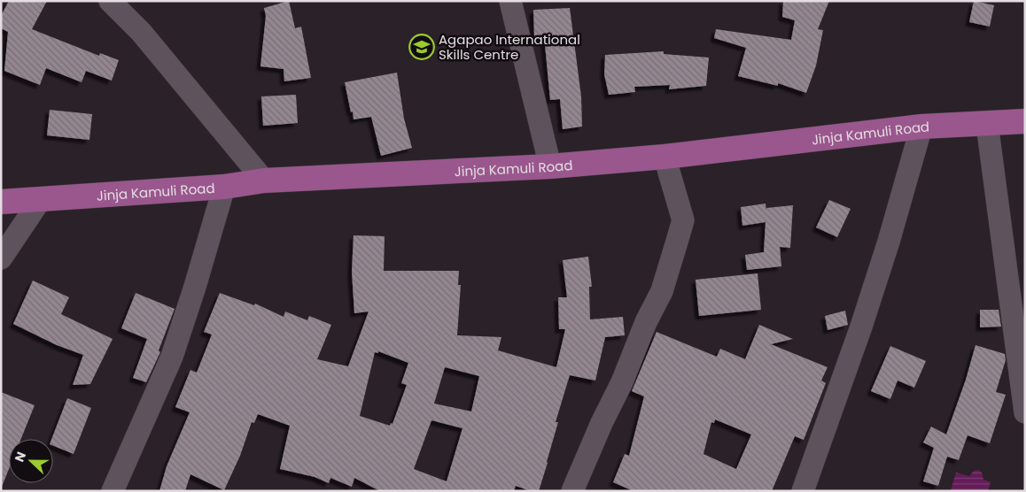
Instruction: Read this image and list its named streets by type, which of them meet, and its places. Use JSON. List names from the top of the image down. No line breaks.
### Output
{"streets":{"main road":["Jinja Kamuli Road"]},"places":{"school or university":["Agapao International Skills Centre"]},"north":"left"}
